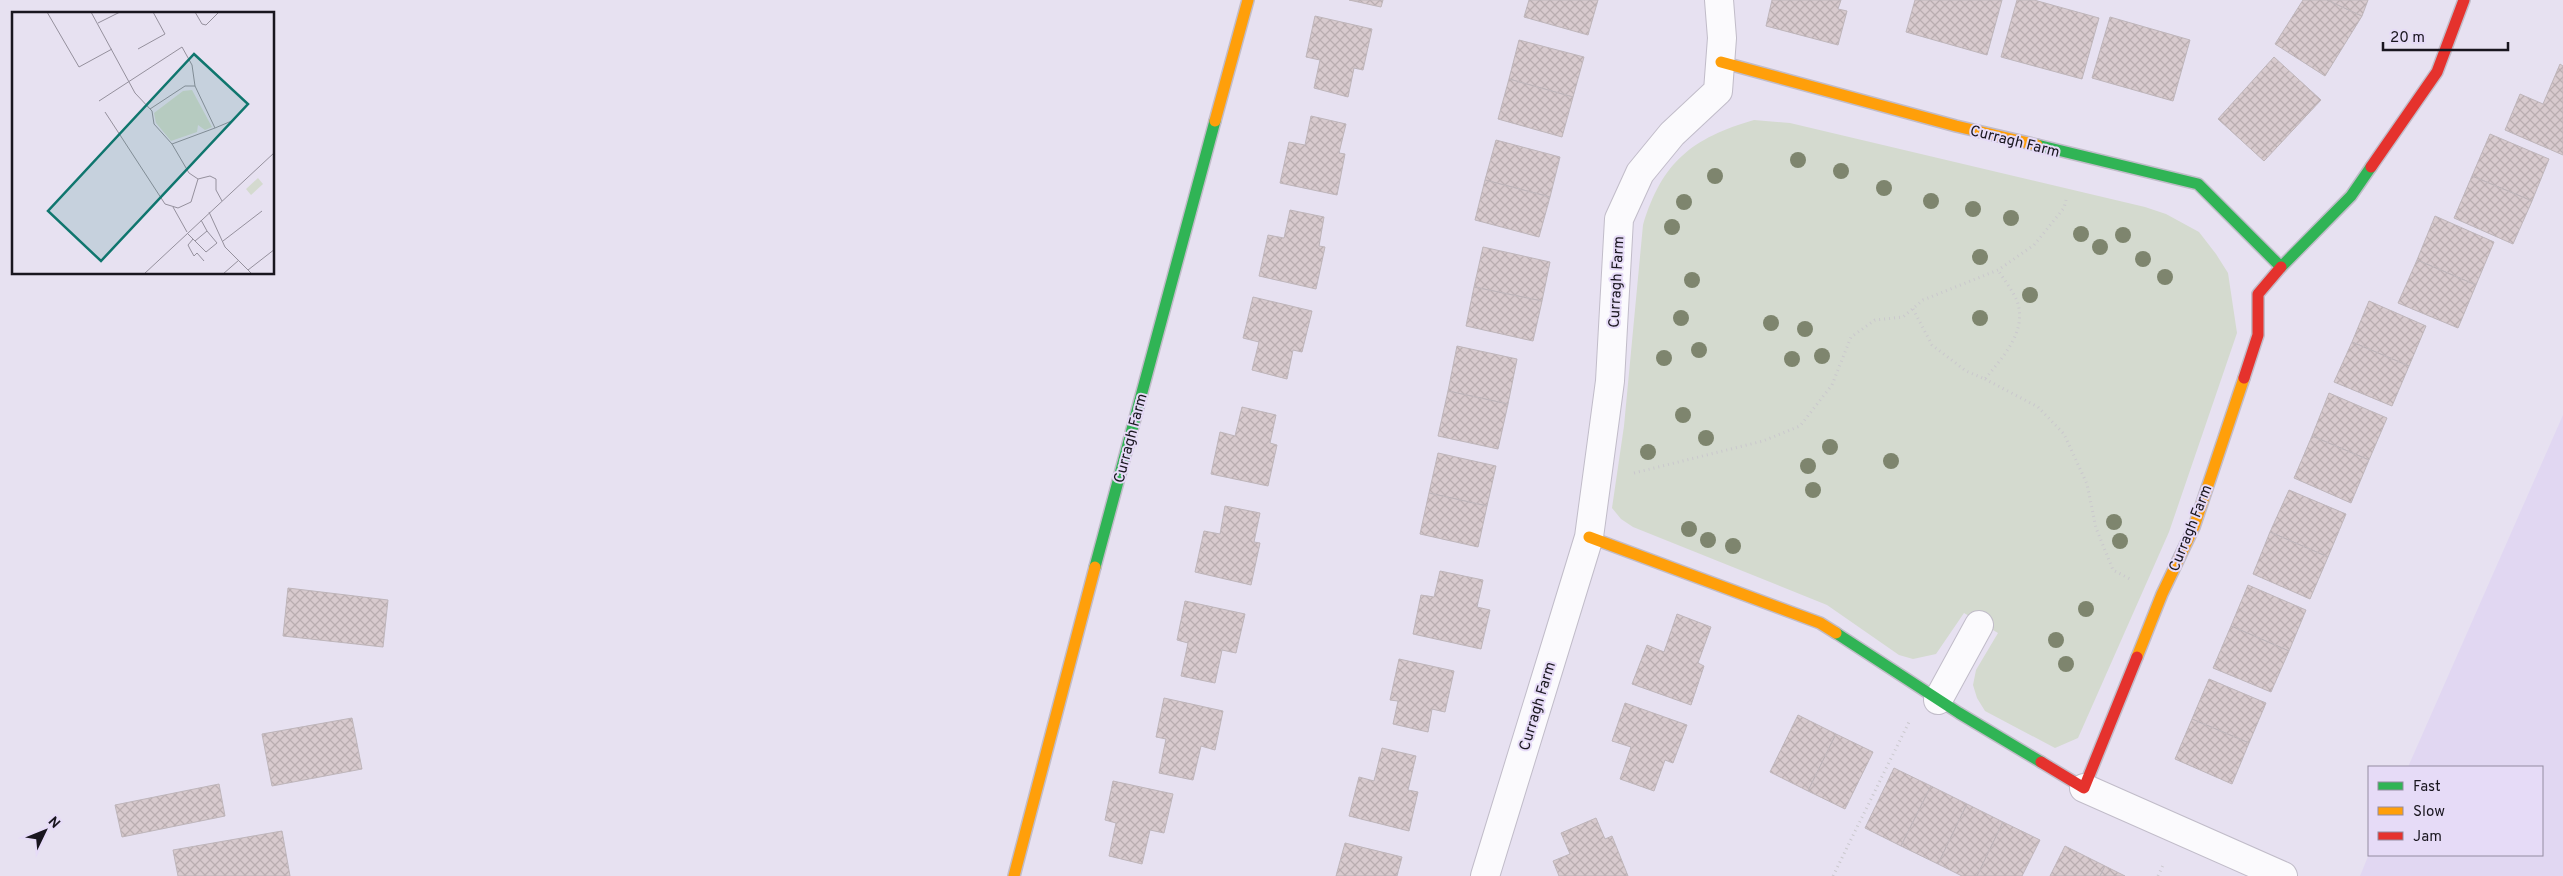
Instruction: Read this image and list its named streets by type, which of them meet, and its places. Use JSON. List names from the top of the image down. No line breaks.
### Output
{"streets":{"street":["Curragh Farm"]},"legend":["Fast","Slow","Jam"],"scale_bar":"20 m","north":"top right"}
